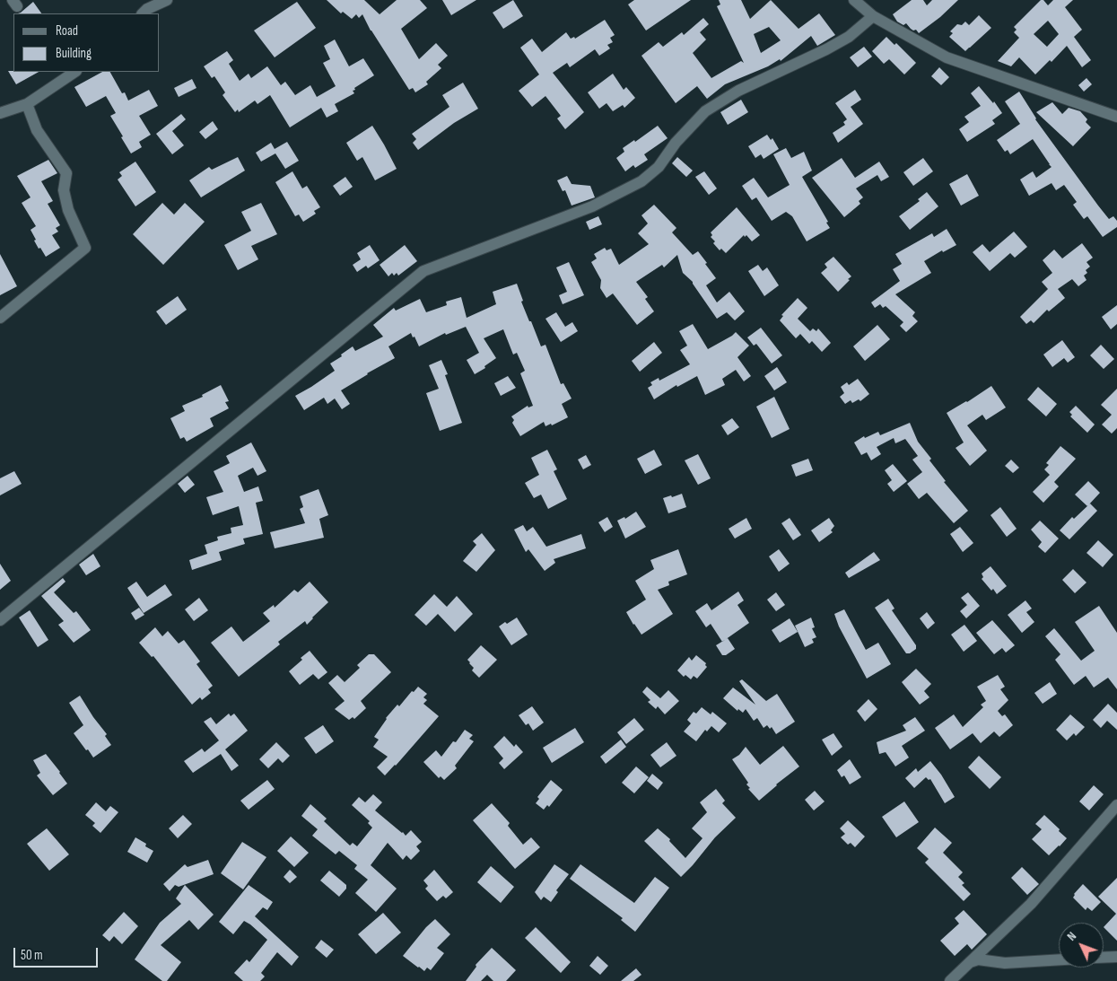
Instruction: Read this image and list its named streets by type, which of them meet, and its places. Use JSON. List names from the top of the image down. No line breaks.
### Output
{"legend":["Road","Building"],"scale_bar":"50 m","north":"top left"}
